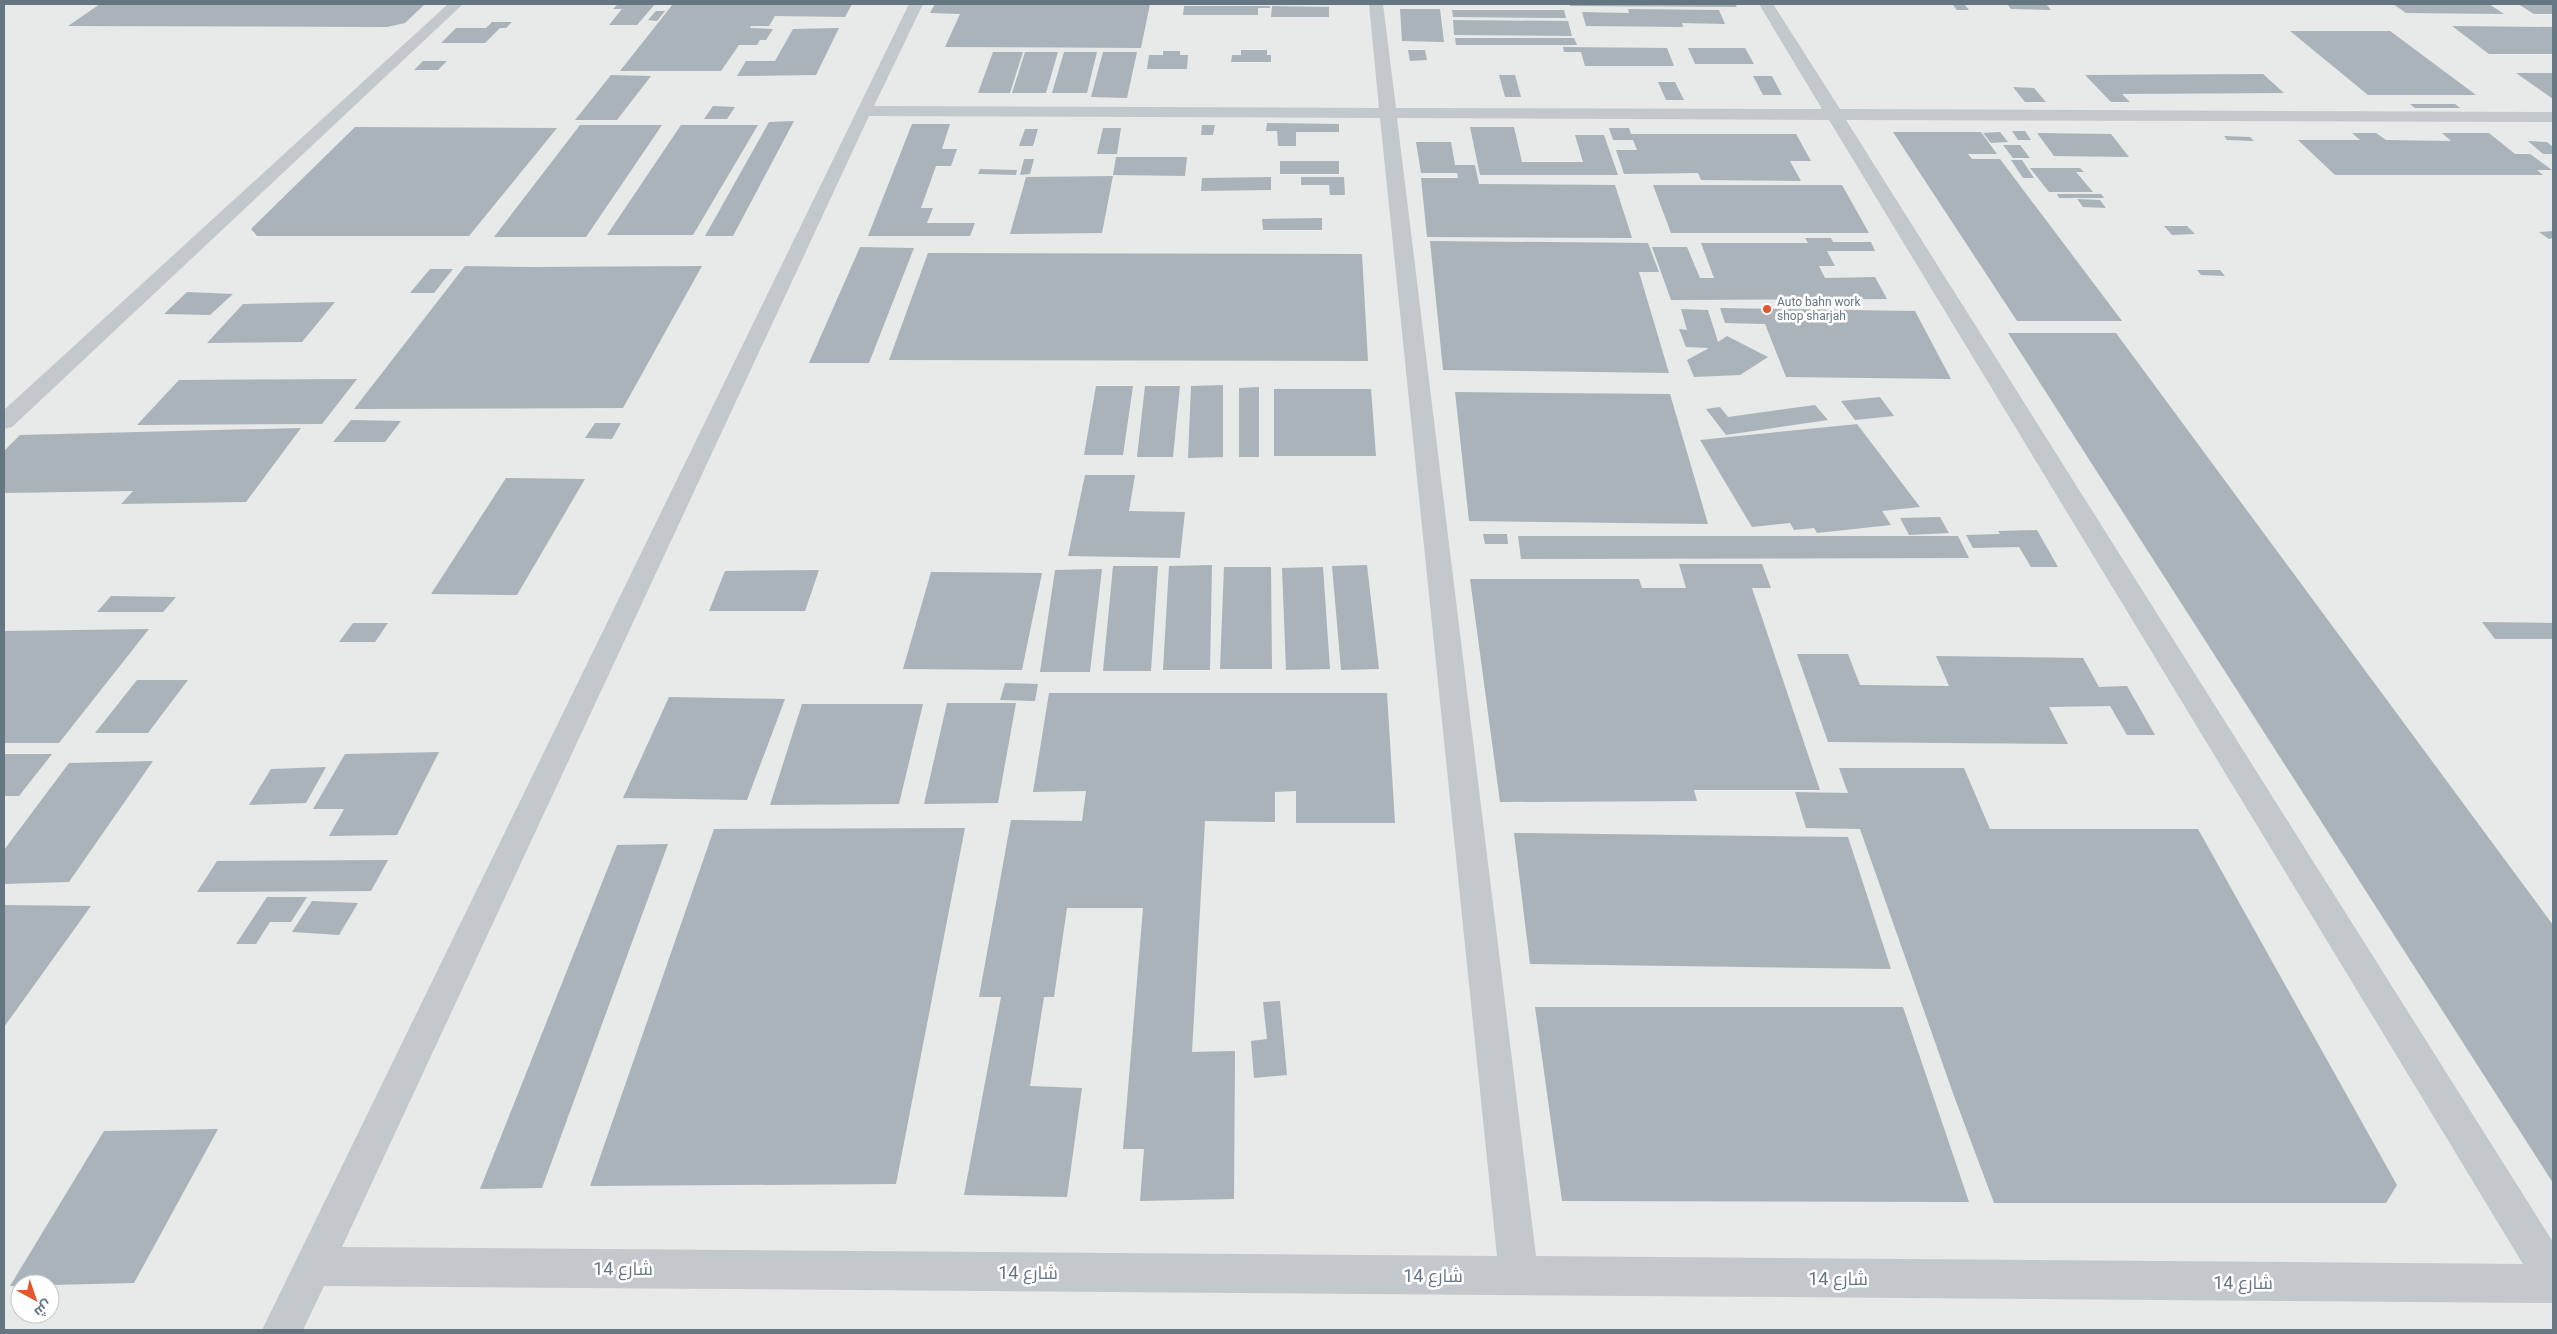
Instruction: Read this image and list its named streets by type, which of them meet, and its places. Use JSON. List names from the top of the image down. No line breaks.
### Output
{"streets":{"street":["شارع 14"]},"places":["Auto bahn work shop sharjah"],"north":"bottom right"}
